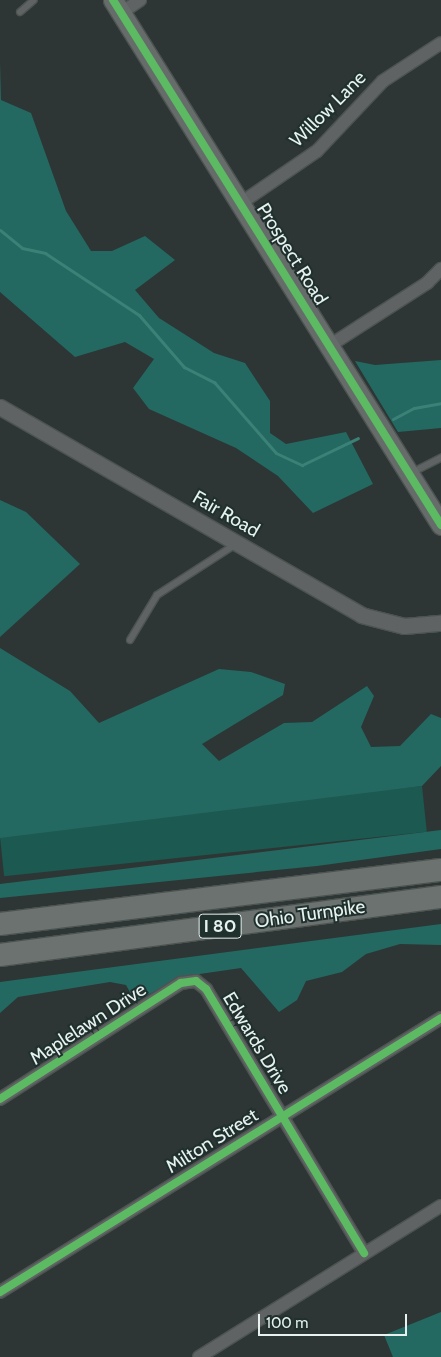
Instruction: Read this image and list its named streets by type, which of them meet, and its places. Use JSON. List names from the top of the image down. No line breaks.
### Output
{"streets":{"highway":["Ohio Turnpike","I 80"],"main road":["Prospect Road"],"street":["Willow Lane","Fair Road","Maplelawn Drive","Edwards Drive","Milton Street"]},"crossings":[["Willow Lane","Prospect Road"],["Maplelawn Drive","Edwards Drive"],["Edwards Drive","Milton Street"]],"scale_bar":"100 m"}
